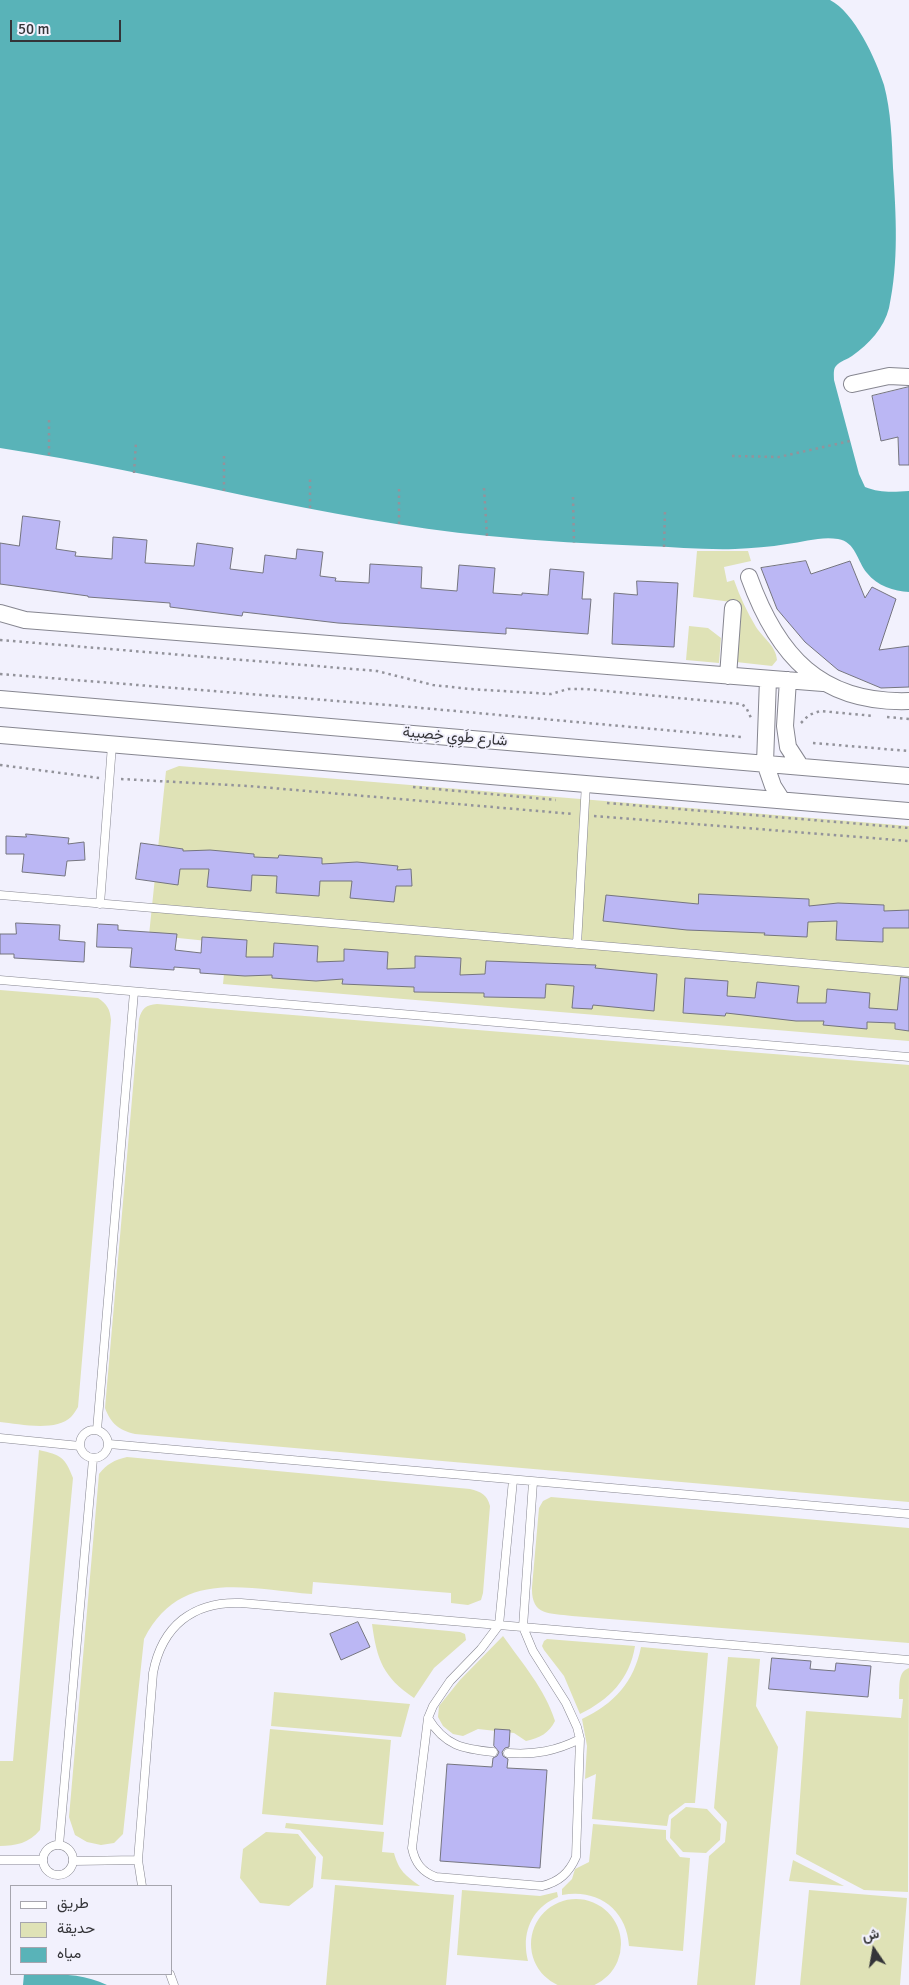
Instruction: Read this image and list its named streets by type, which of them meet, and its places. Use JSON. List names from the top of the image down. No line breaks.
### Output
{"streets":{"street":["شارع طَوِي خِصِيبة"]},"legend":["طريق","حديقة","مياه"],"scale_bar":"50 m","north":"top"}
